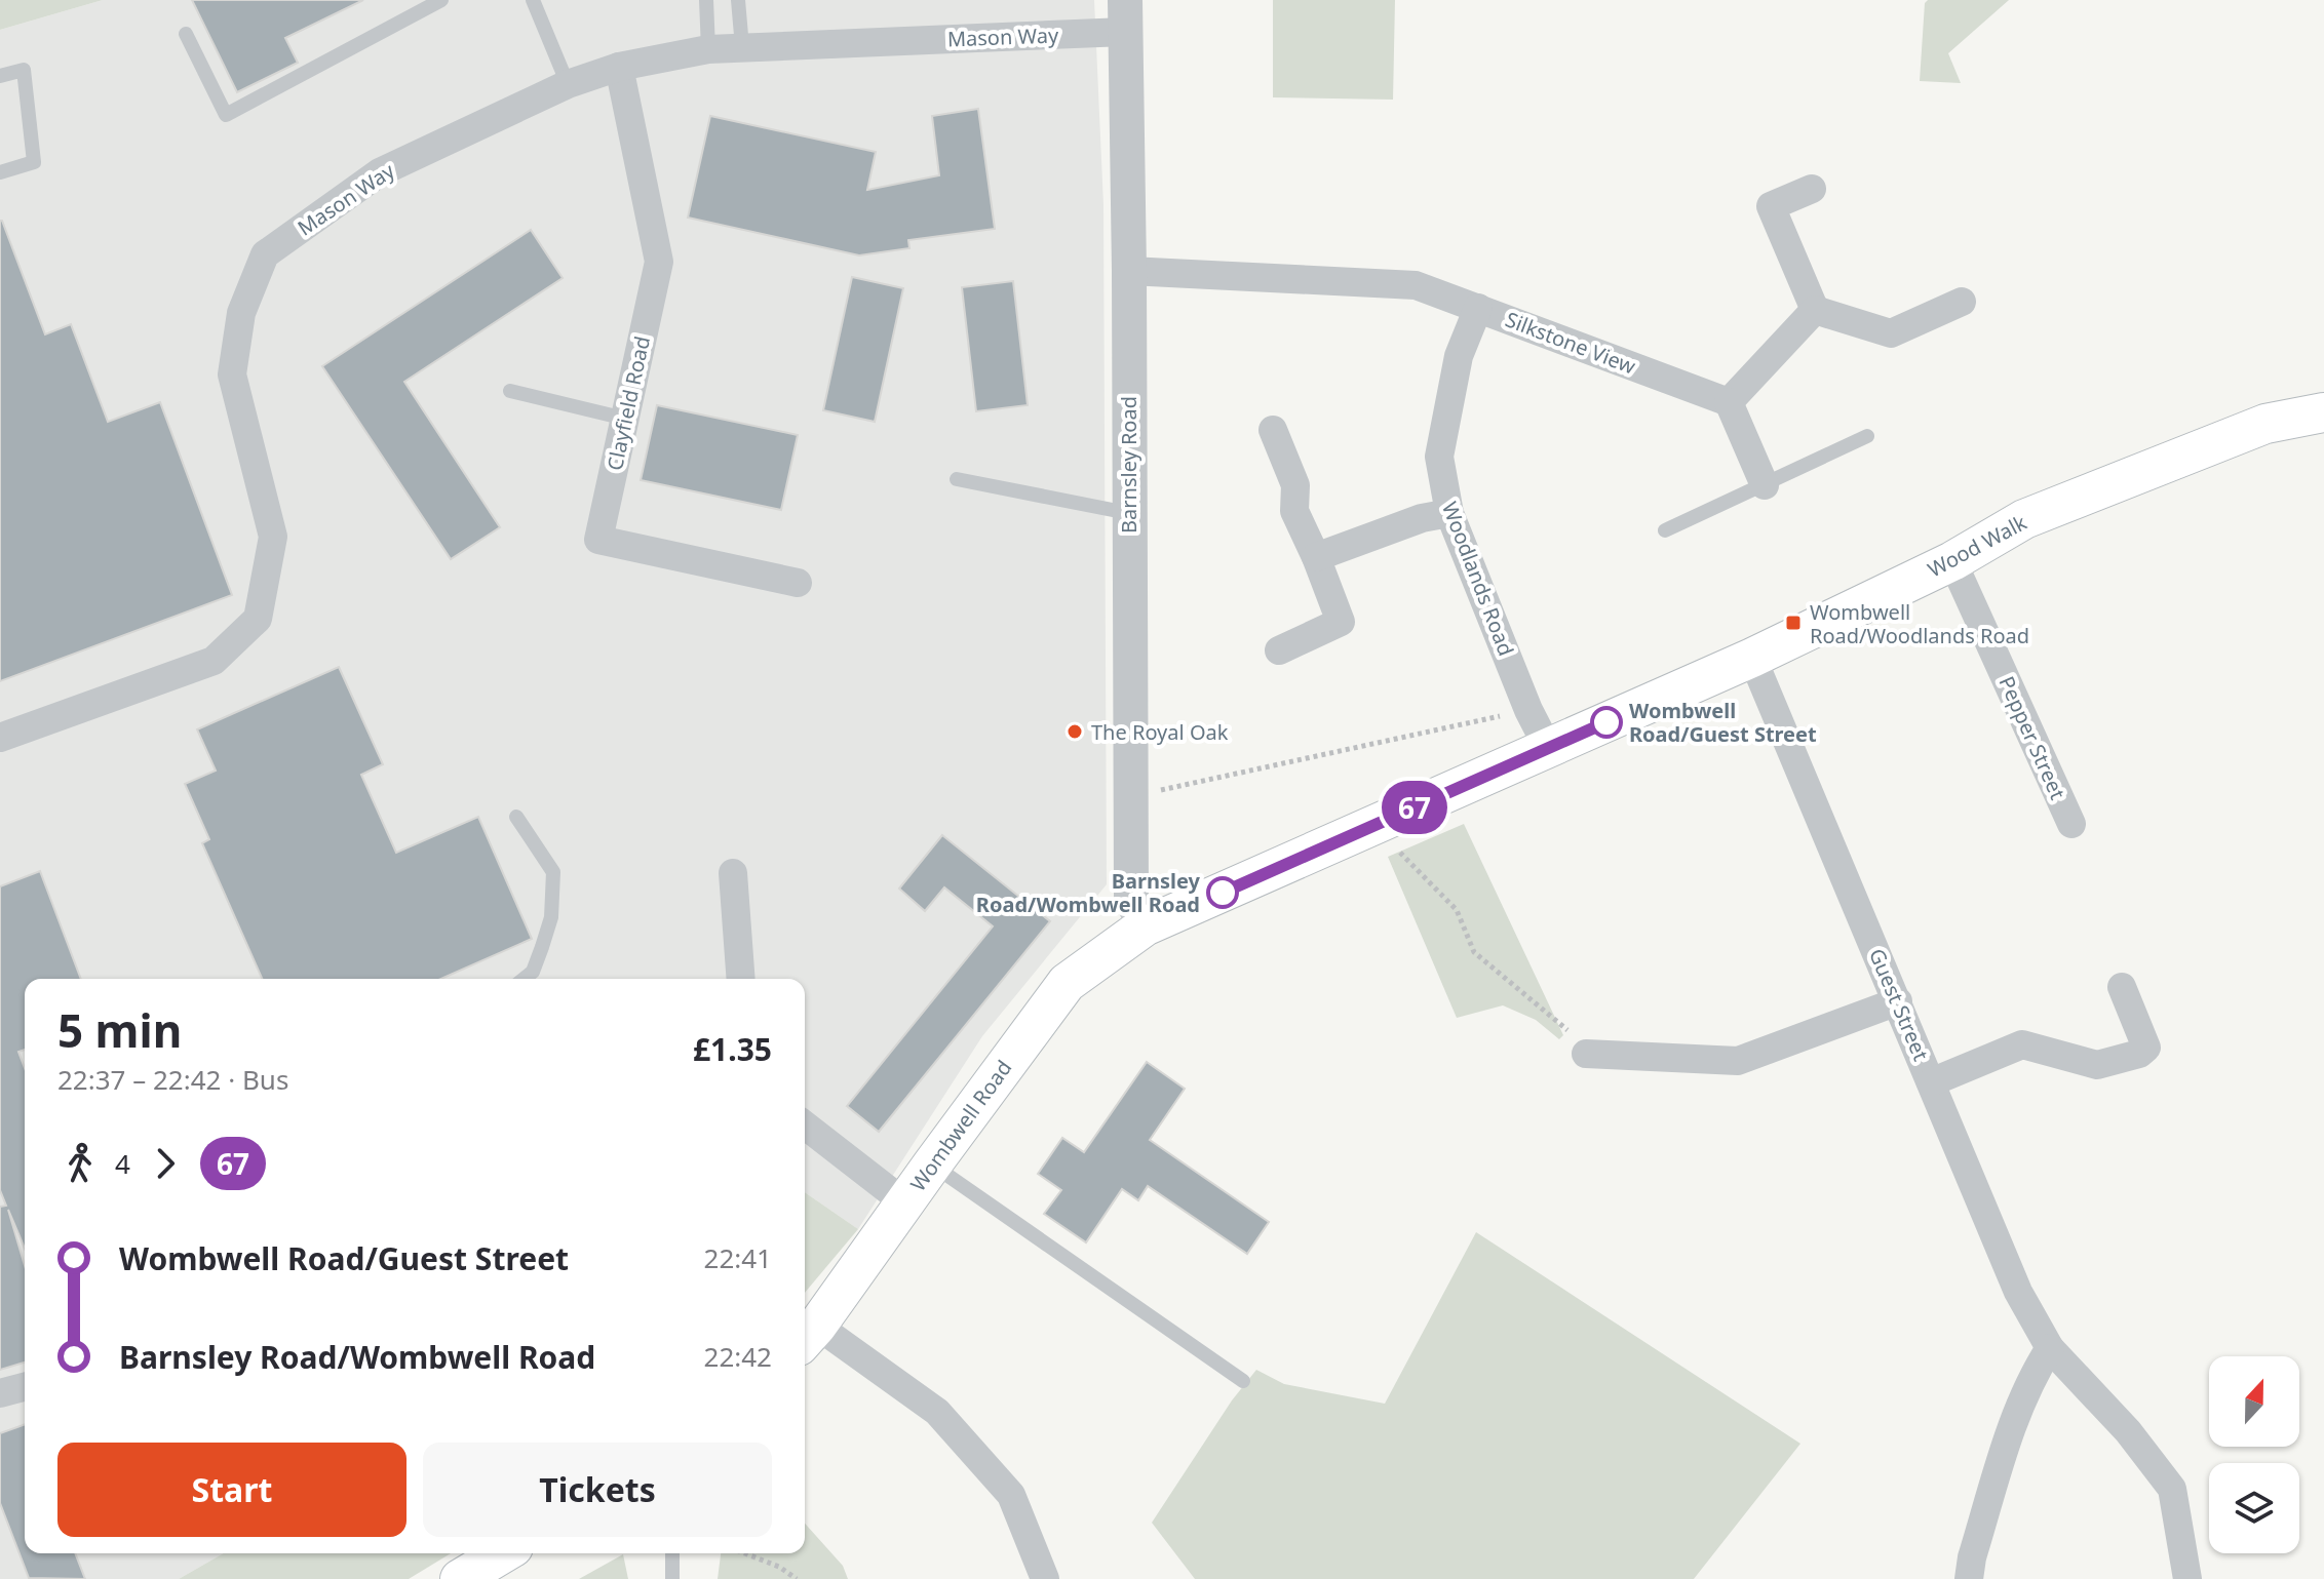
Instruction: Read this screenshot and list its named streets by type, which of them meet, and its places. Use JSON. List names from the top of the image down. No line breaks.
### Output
{"streets":{"main road":["Wood Walk","Wombwell Road"],"street":["Mason Way","Silkstone View","Clayfield Road","Barnsley Road","Woodlands Road","Pepper Street","Guest Street"]},"crossings":[["Mason Way","Clayfield Road"],["Mason Way","Barnsley Road"],["Silkstone View","Barnsley Road"],["Silkstone View","Woodlands Road"],["Barnsley Road","Wood Walk"],["Barnsley Road","Wombwell Road"],["Wood Walk","Woodlands Road"],["Wood Walk","Pepper Street"],["Wood Walk","Guest Street"],["Wood Walk","Wombwell Road"]],"places":{"transit":["Wombwell Road/Woodlands Road"],"other":["Wombwell Road/Guest Street","The Royal Oak","Barnsley Road/Wombwell Road"]},"lines":["bus line 67"],"north":"top","page":{"on_map":"67","heading":["5 min","22:37 – 22:42 · Bus","£1.35"],"legs":["4","67"],"list":[{"name":"Wombwell Road/Guest Street","value":"22:41"},{"name":"Barnsley Road/Wombwell Road","value":"22:42"}],"buttons":["Start","Tickets"]}}
